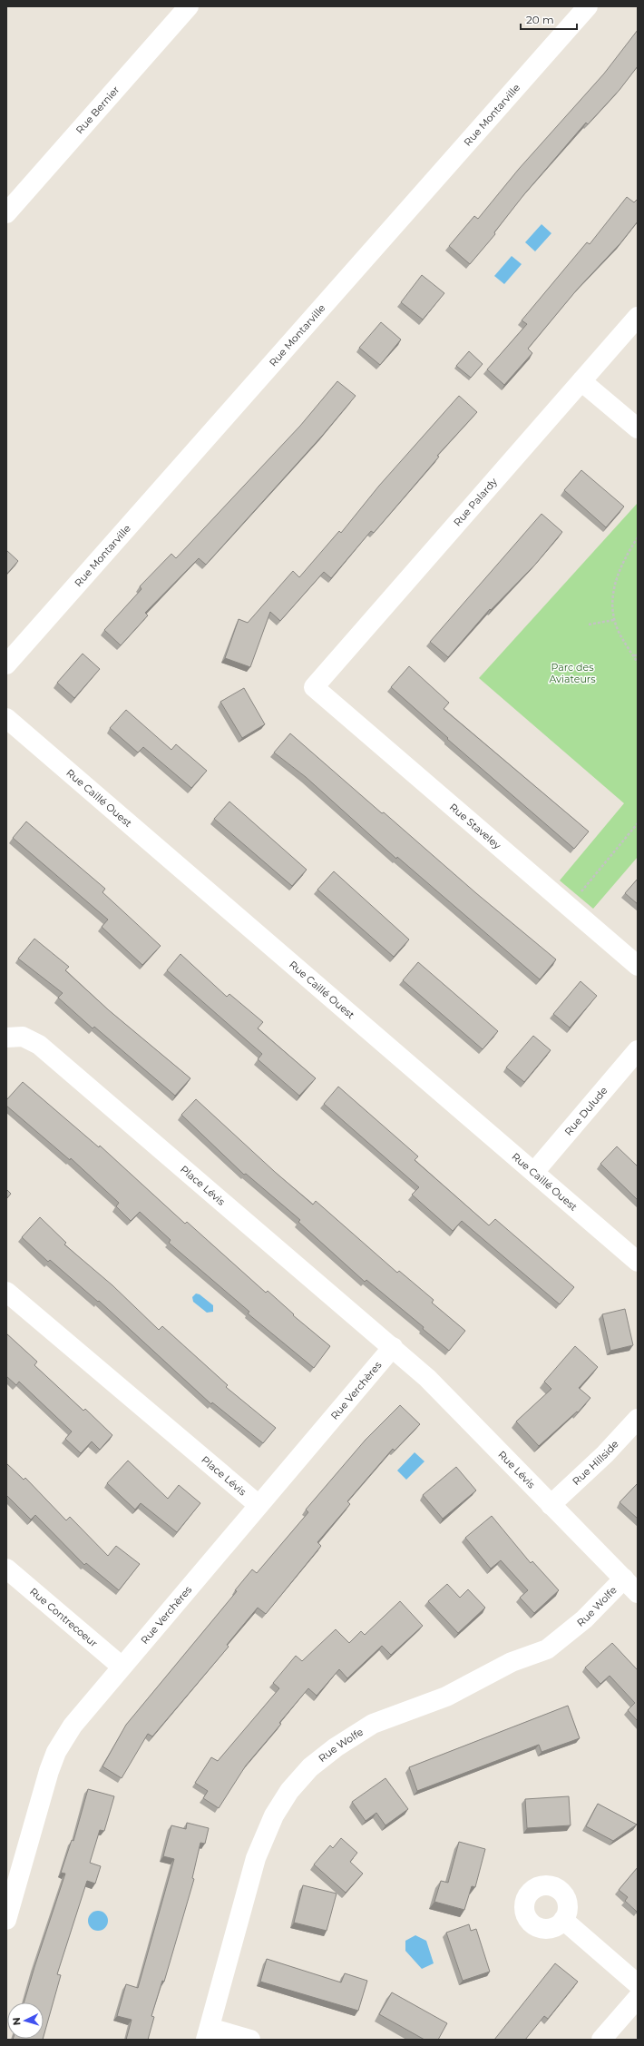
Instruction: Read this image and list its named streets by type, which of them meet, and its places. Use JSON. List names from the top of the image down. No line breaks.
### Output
{"streets":{"street":["Rue Bernier","Rue Montarville","Rue Palardy","Rue Caillé Ouest","Rue Staveley","Rue Dulude","Place Lévis","Rue Verchères","Rue Hillside","Rue Lévis","Rue Wolfe","Rue Contrecoeur"]},"crossings":[["Rue Palardy","Rue Staveley"],["Rue Caillé Ouest","Rue Dulude"],["Place Lévis","Rue Verchères"],["Place Lévis","Rue Lévis"],["Rue Verchères","Rue Lévis"],["Rue Verchères","Rue Contrecoeur"],["Rue Hillside","Rue Lévis"],["Rue Lévis","Rue Wolfe"]],"parks":["Parc des Aviateurs"],"scale_bar":"20 m","north":"left"}
